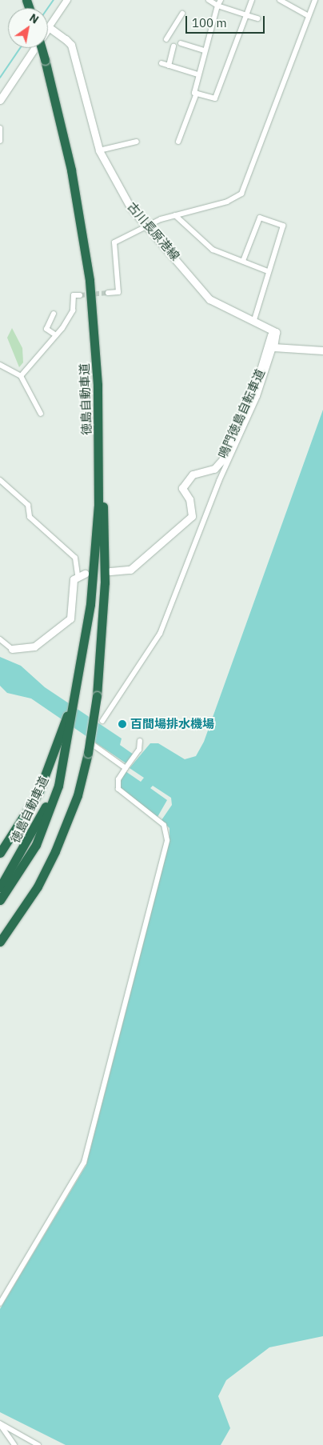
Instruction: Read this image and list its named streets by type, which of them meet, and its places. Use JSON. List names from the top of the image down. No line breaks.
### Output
{"streets":{"highway":["徳島自動車道"],"main road":["古川長原港線","鳴門徳島自転車道"]},"crossings":[["古川長原港線","鳴門徳島自転車道"]],"places":["百間場排水機場"],"scale_bar":"100 m","north":"top right"}
